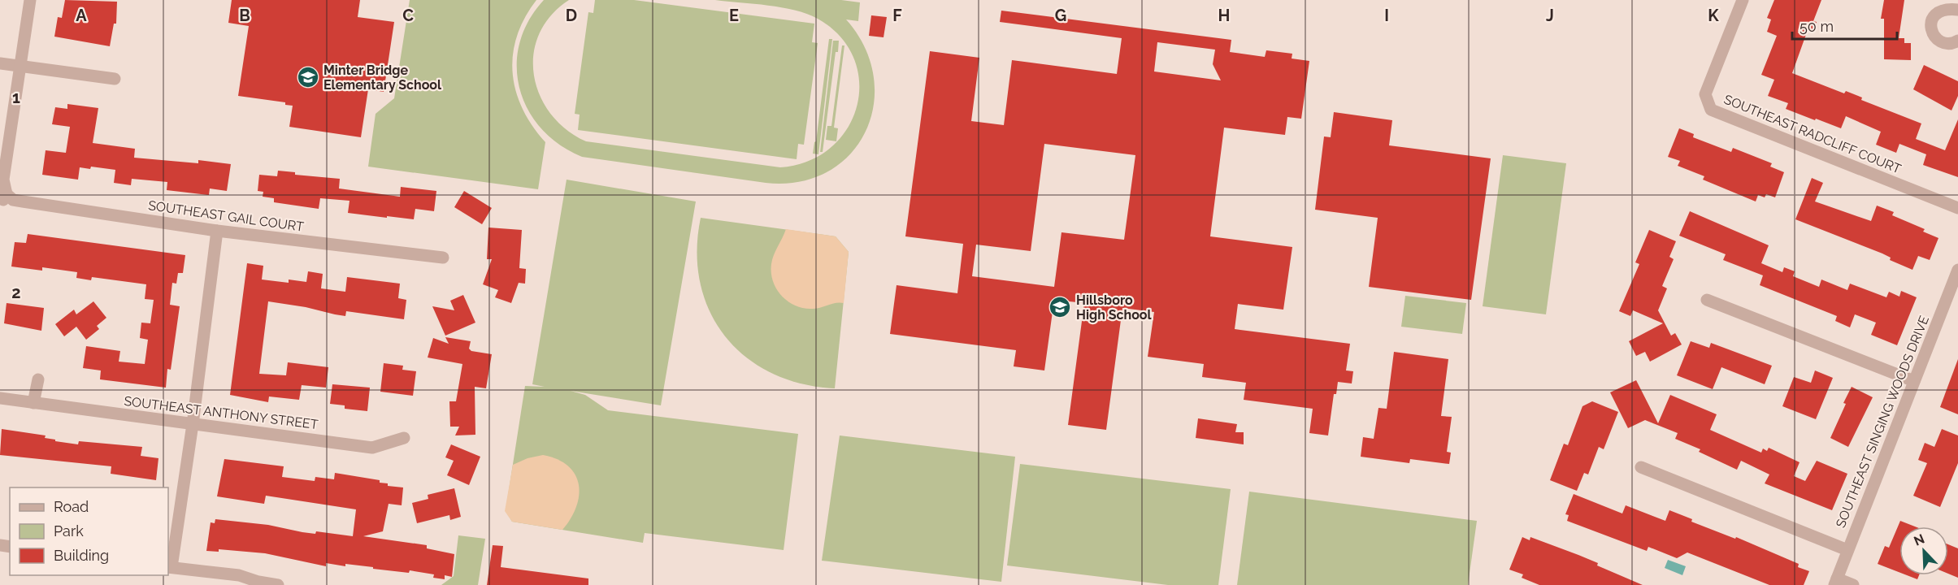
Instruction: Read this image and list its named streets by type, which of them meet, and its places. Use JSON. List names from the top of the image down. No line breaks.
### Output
{"streets":{"street":["SOUTHEAST RADCLIFF COURT","SOUTHEAST GAIL COURT","SOUTHEAST ANTHONY STREET","SOUTHEAST SINGING WOODS DRIVE"]},"places":{"school or university":["Minter Bridge Elementary School","Hillsboro High School"]},"legend":["Road","Park","Building"],"scale_bar":"50 m","north":"top left","grid":{"columns":["A","B","C","D","E","F","G","H","I","J","K"],"rows":["1","2"]}}
